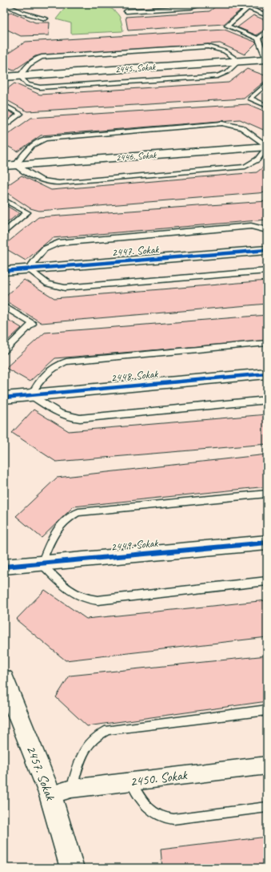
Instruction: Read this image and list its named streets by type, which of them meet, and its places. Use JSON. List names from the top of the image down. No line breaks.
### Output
{"streets":{"street":["2445. Sokak","2446. Sokak","2447. Sokak","2448. Sokak","2449. Sokak","2457. Sokak","2450. Sokak"]},"crossings":[["2457. Sokak","2450. Sokak"]]}
